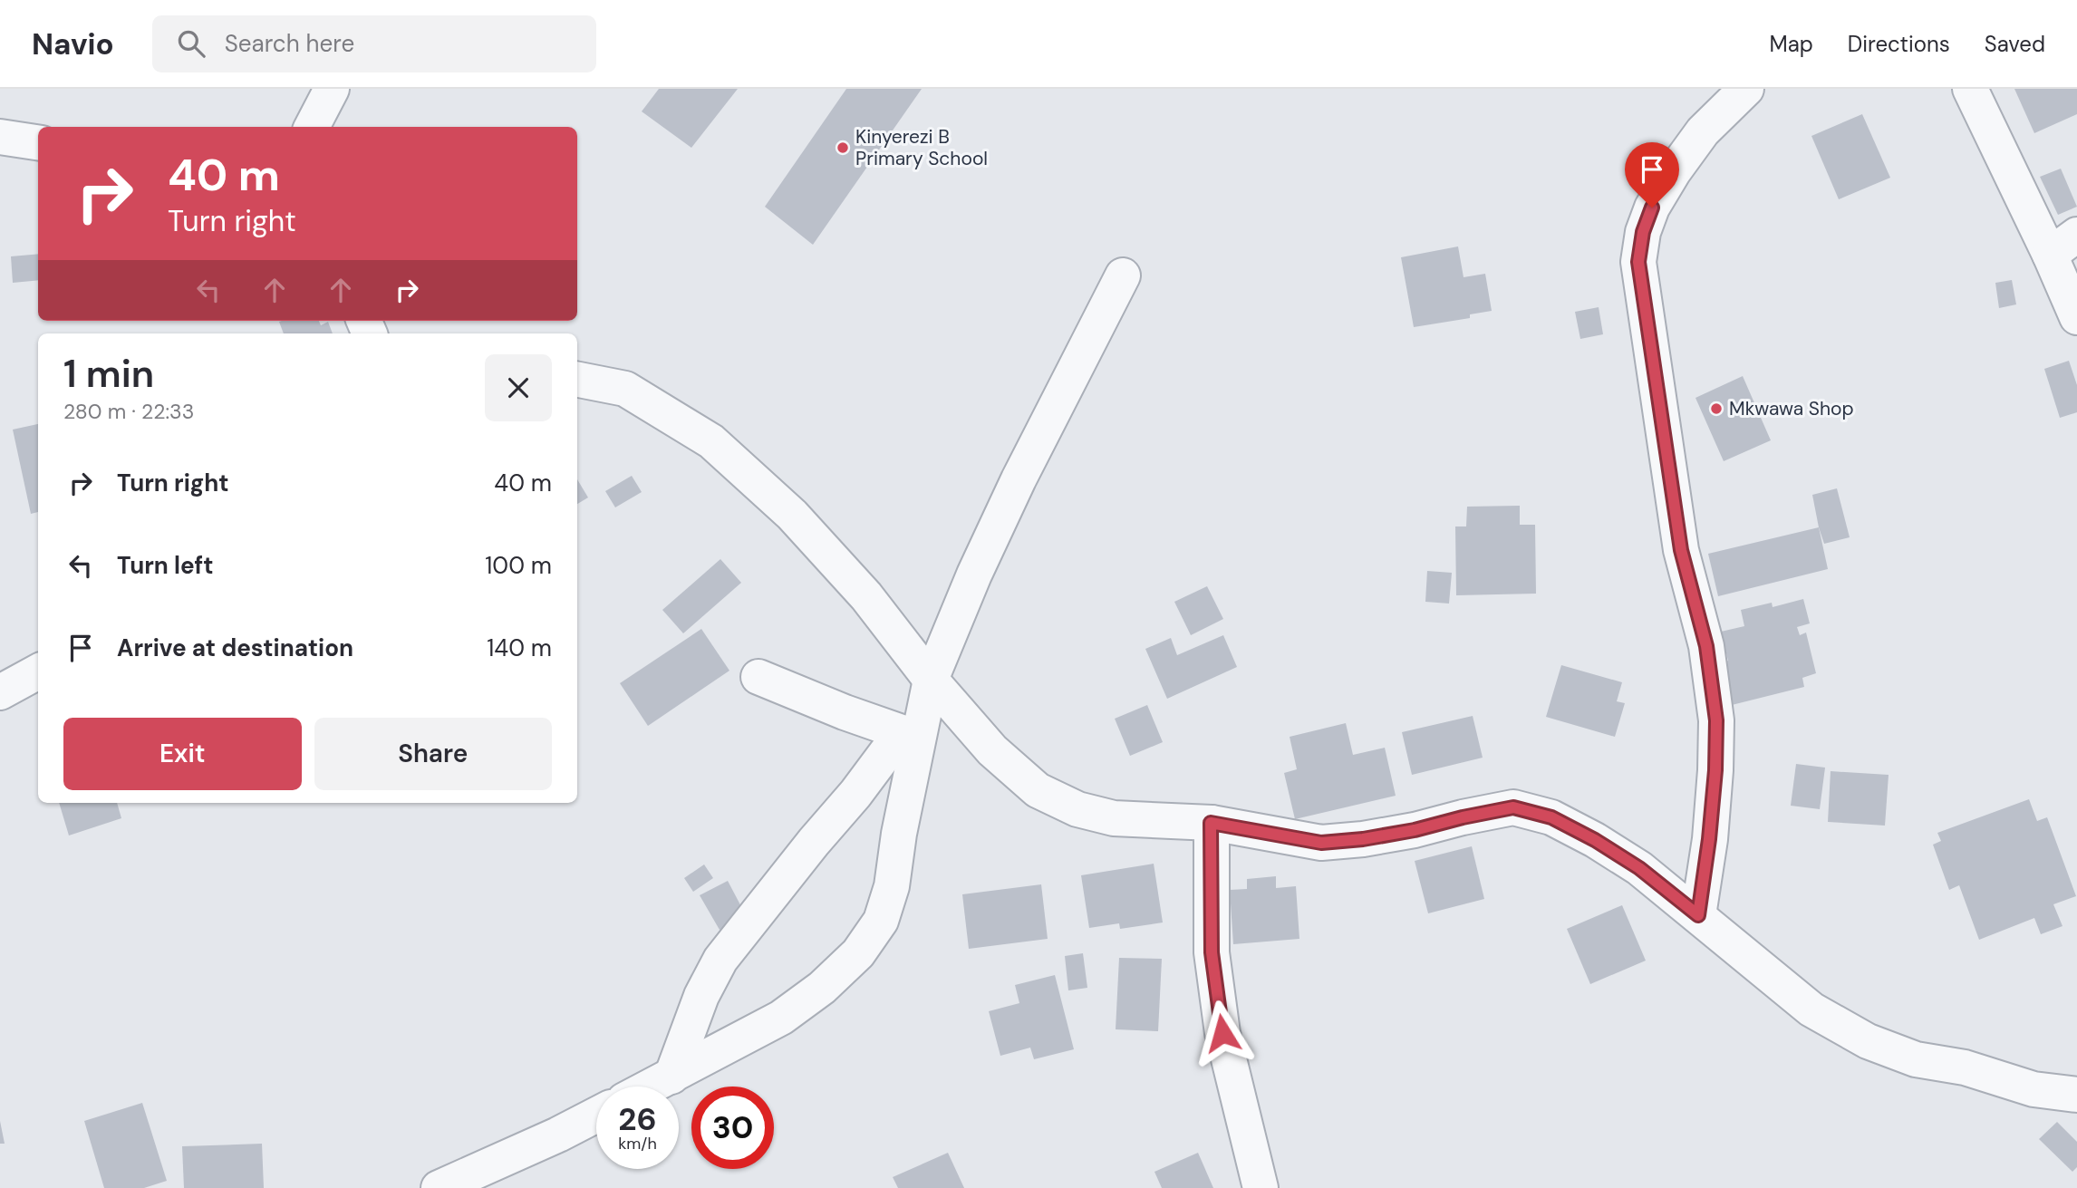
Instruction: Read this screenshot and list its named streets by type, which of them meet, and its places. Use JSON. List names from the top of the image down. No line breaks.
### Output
{"places":["Kinyerezi B Primary School","Mkwawa Shop"],"page":{"header":"Navio","search":"Search here","nav":["Map","Directions","Saved"],"turn":["40 m","Turn right"],"heading":["1 min","280 m · 22:33"],"list":[{"name":"Turn right","value":"40 m"},{"name":"Turn left","value":"100 m"},{"name":"Arrive at destination","value":"140 m"}],"buttons":["Exit","Share"],"speed":"26 km/h","limit":"30"}}
